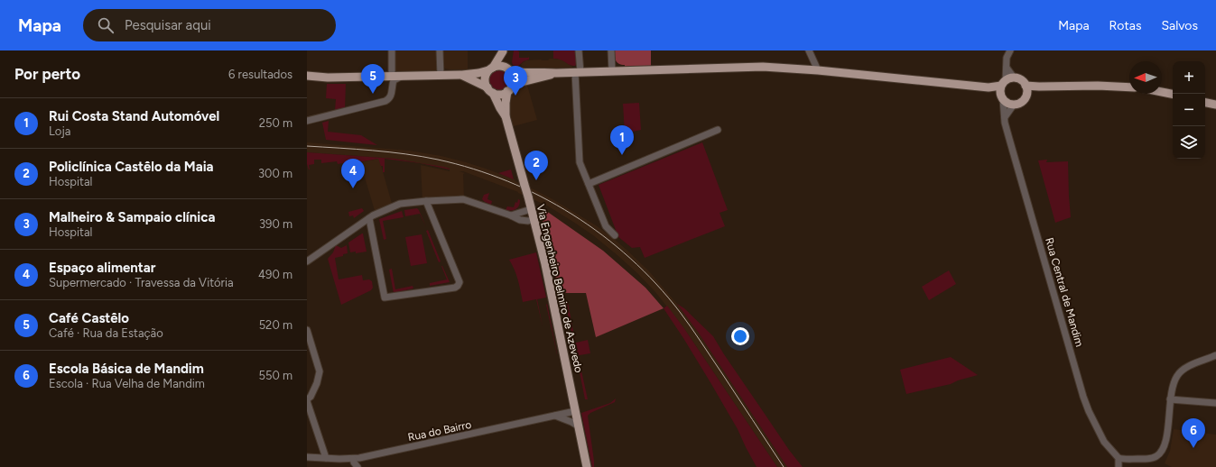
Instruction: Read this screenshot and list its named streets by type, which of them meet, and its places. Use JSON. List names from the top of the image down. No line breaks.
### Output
{"streets":{"main road":["Via Engenheiro Belmiro de Azevedo"],"street":["Rua Central de Mandim","Rua do Bairro"]},"crossings":[["Via Engenheiro Belmiro de Azevedo","Rua do Bairro"]],"north":"left","page":{"header":"Mapa","search":"Pesquisar aqui","nav":["Mapa","Rotas","Salvos"],"heading":["Por perto","6 resultados"],"map_buttons":["+","−"],"pins":["5","3","1","2","4","6"],"list":[{"mark":"1","name":"Rui Costa Stand Automóvel","note":"Loja","value":"250 m"},{"mark":"2","name":"Policlínica Castêlo da Maia","note":"Hospital","value":"300 m"},{"mark":"3","name":"Malheiro & Sampaio clínica","note":"Hospital","value":"390 m"},{"mark":"4","name":"Espaço alimentar","note":"Supermercado · Travessa da Vitória","value":"490 m"},{"mark":"5","name":"Café Castêlo","note":"Café · Rua da Estação","value":"520 m"},{"mark":"6","name":"Escola Básica de Mandim","note":"Escola · Rua Velha de Mandim","value":"550 m"}]}}
